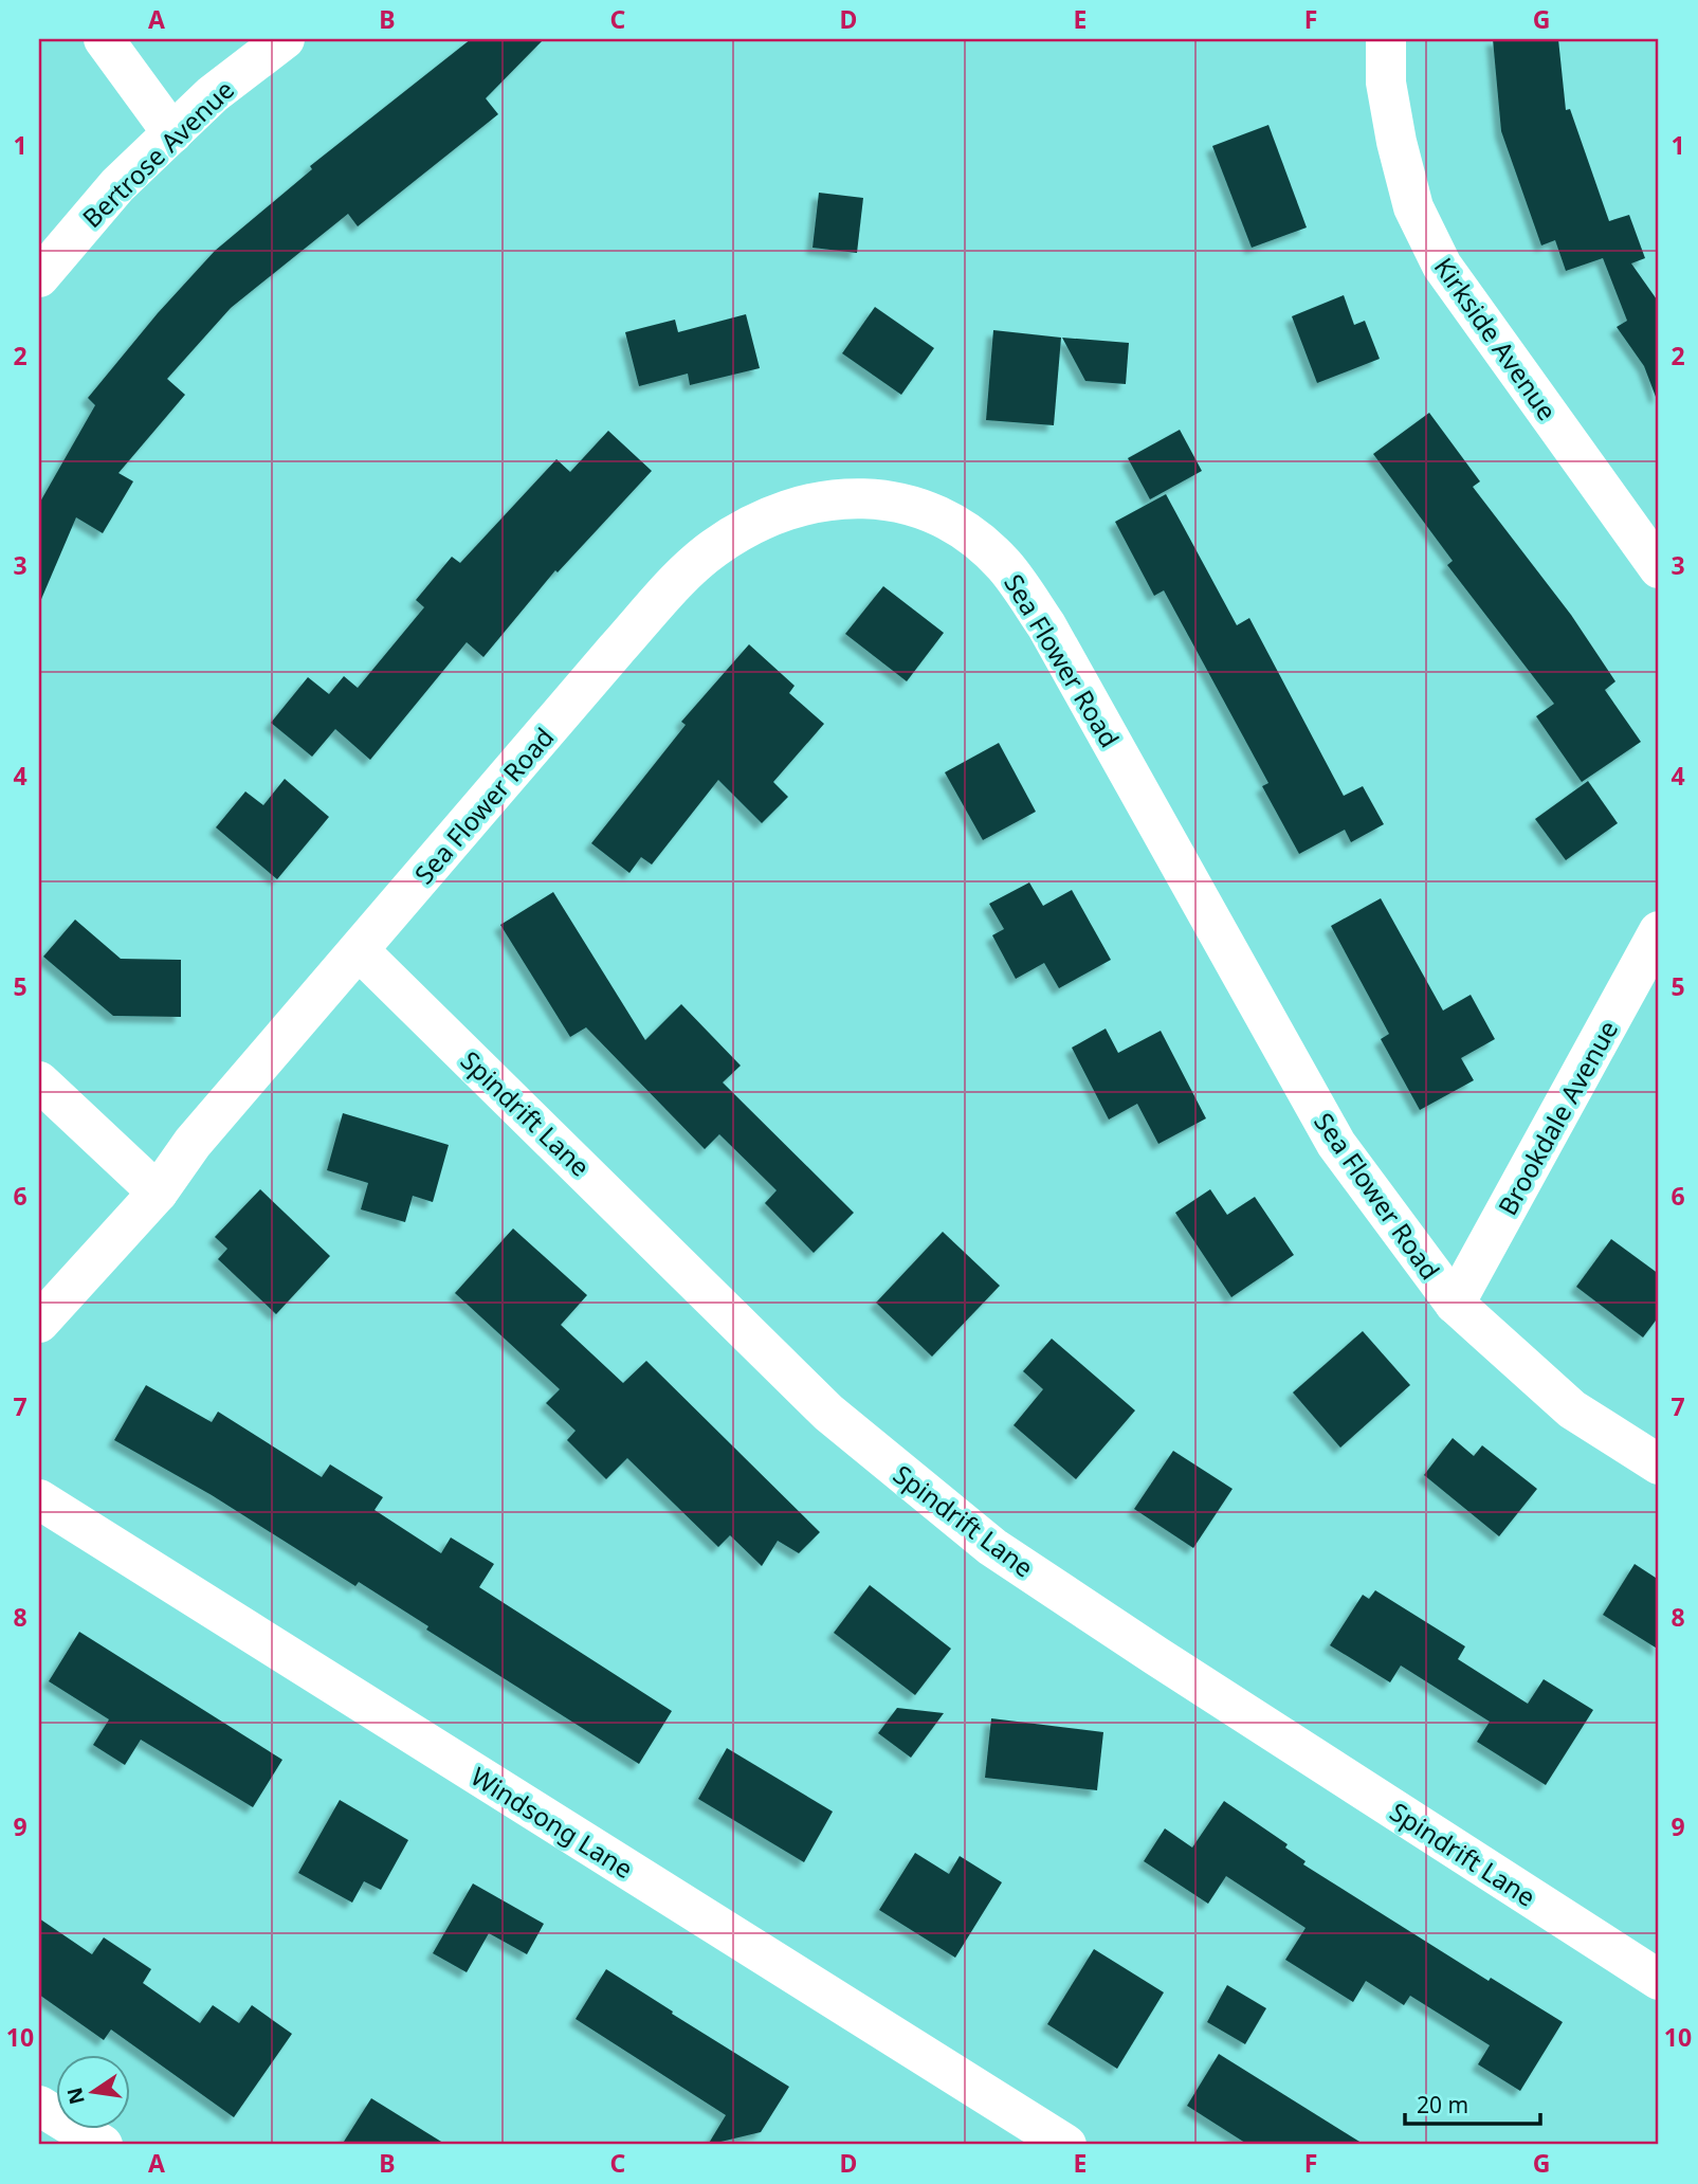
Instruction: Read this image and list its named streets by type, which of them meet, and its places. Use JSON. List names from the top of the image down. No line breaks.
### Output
{"streets":{"street":["Bertrose Avenue","Kirkside Avenue","Sea Flower Road","Spindrift Lane","Brookdale Avenue","Windsong Lane"]},"crossings":[["Sea Flower Road","Spindrift Lane"],["Sea Flower Road","Brookdale Avenue"]],"scale_bar":"20 m","north":"left","grid":{"columns":["A","B","C","D","E","F","G"],"rows":["1","2","3","4","5","6","7","8","9","10"]}}
